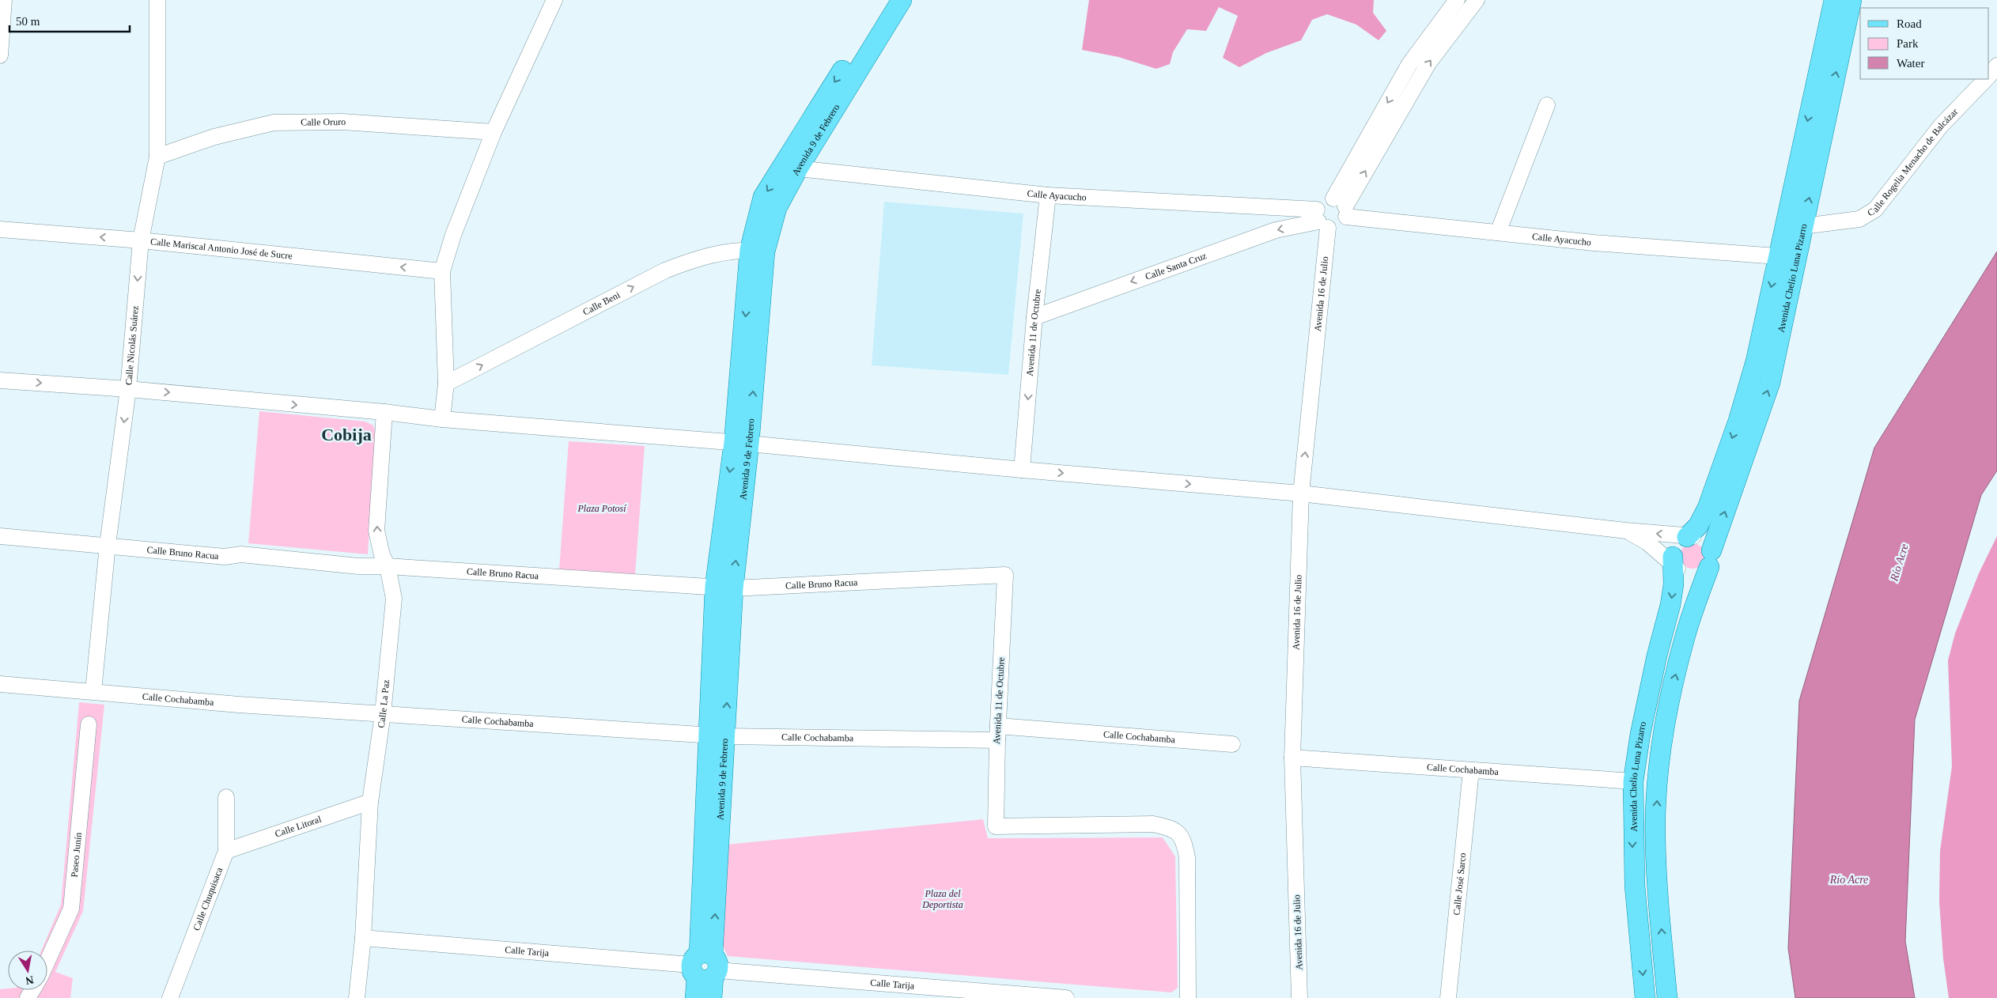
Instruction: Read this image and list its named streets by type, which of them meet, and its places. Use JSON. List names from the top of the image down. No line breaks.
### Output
{"streets":{"main road":["Avenida 9 de Febrero","Avenida Chelio Luna Pizarro"],"street":["Calle Oruro","Calle Rogelia Menacho de Balcázar","Calle Ayacucho","Calle Mariscal Antonio José de Sucre","Calle Santa Cruz","Avenida 16 de Julio","Calle Beni","Avenida 11 de Octubre","Calle Nicolás Suárez","Calle Bruno Racua","Calle Cochabamba","Calle La Paz","Calle Litoral","Paseo Junín","Calle José Sarco","Calle Chuquisaca","Calle Tarija"]},"crossings":[["Calle Oruro","Calle Nicolás Suárez"],["Avenida 9 de Febrero","Calle Ayacucho"],["Avenida 9 de Febrero","Calle Beni"],["Avenida 9 de Febrero","Calle Bruno Racua"],["Avenida 9 de Febrero","Calle Cochabamba"],["Avenida 9 de Febrero","Calle Tarija"],["Calle Rogelia Menacho de Balcázar","Avenida Chelio Luna Pizarro"],["Calle Ayacucho","Calle Santa Cruz"],["Calle Ayacucho","Avenida Chelio Luna Pizarro"],["Calle Ayacucho","Avenida 16 de Julio"],["Calle Ayacucho","Avenida 11 de Octubre"],["Calle Mariscal Antonio José de Sucre","Calle Nicolás Suárez"],["Calle Santa Cruz","Avenida 16 de Julio"],["Calle Santa Cruz","Avenida 11 de Octubre"],["Avenida Chelio Luna Pizarro","Calle Cochabamba"],["Avenida 16 de Julio","Calle Cochabamba"],["Avenida 11 de Octubre","Calle Bruno Racua"],["Avenida 11 de Octubre","Calle Cochabamba"],["Calle Nicolás Suárez","Calle Bruno Racua"],["Calle Nicolás Suárez","Calle Cochabamba"],["Calle Bruno Racua","Calle La Paz"],["Calle Cochabamba","Calle La Paz"],["Calle Cochabamba","Calle José Sarco"],["Calle La Paz","Calle Litoral"],["Calle La Paz","Calle Tarija"],["Calle Litoral","Calle Chuquisaca"]],"one_way":["Calle Mariscal Antonio José de Sucre","Calle Santa Cruz","Avenida 16 de Julio","Calle Beni","Calle Nicolás Suárez"],"districts":["Cobija"],"water":["Río Acre"],"parks":["Plaza Potosí","Plaza del Deportista"],"legend":["Road","Park","Water"],"scale_bar":"50 m","north":"bottom"}
